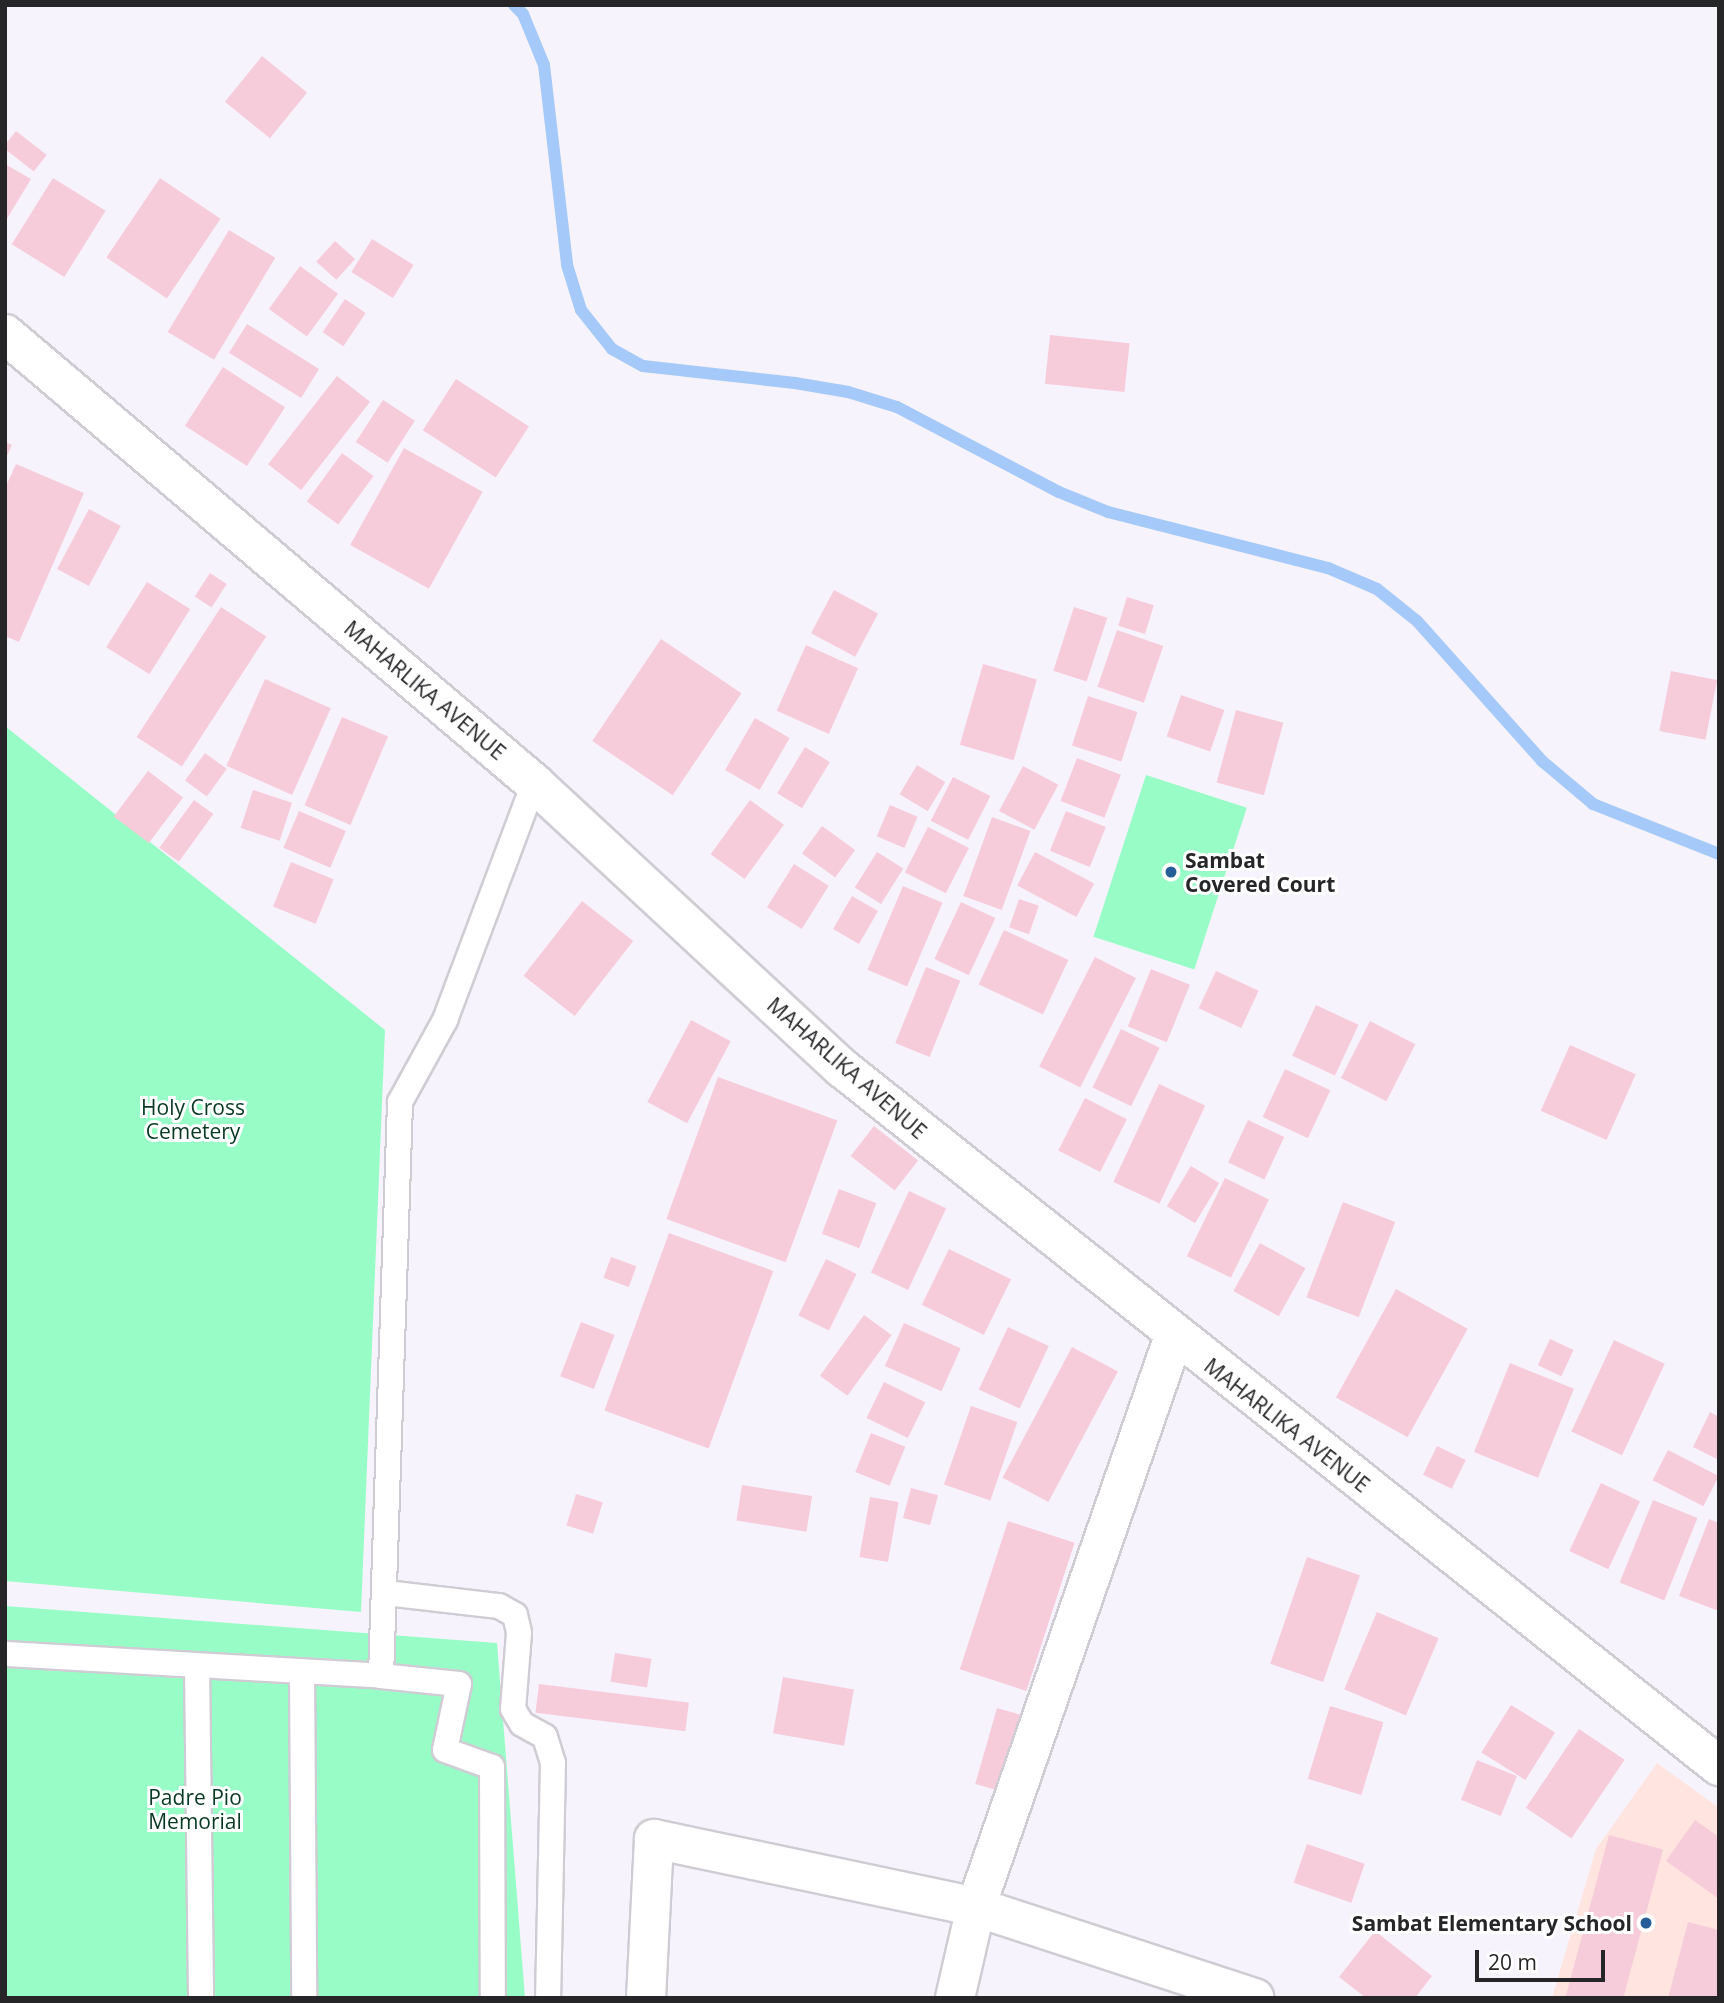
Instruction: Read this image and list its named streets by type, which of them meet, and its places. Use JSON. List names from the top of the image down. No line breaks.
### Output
{"streets":{"main road":["MAHARLIKA AVENUE"]},"parks":["Holy Cross Cemetery","Padre Pio Memorial"],"places":["Sambat Covered Court","Sambat Elementary School"],"scale_bar":"20 m"}
